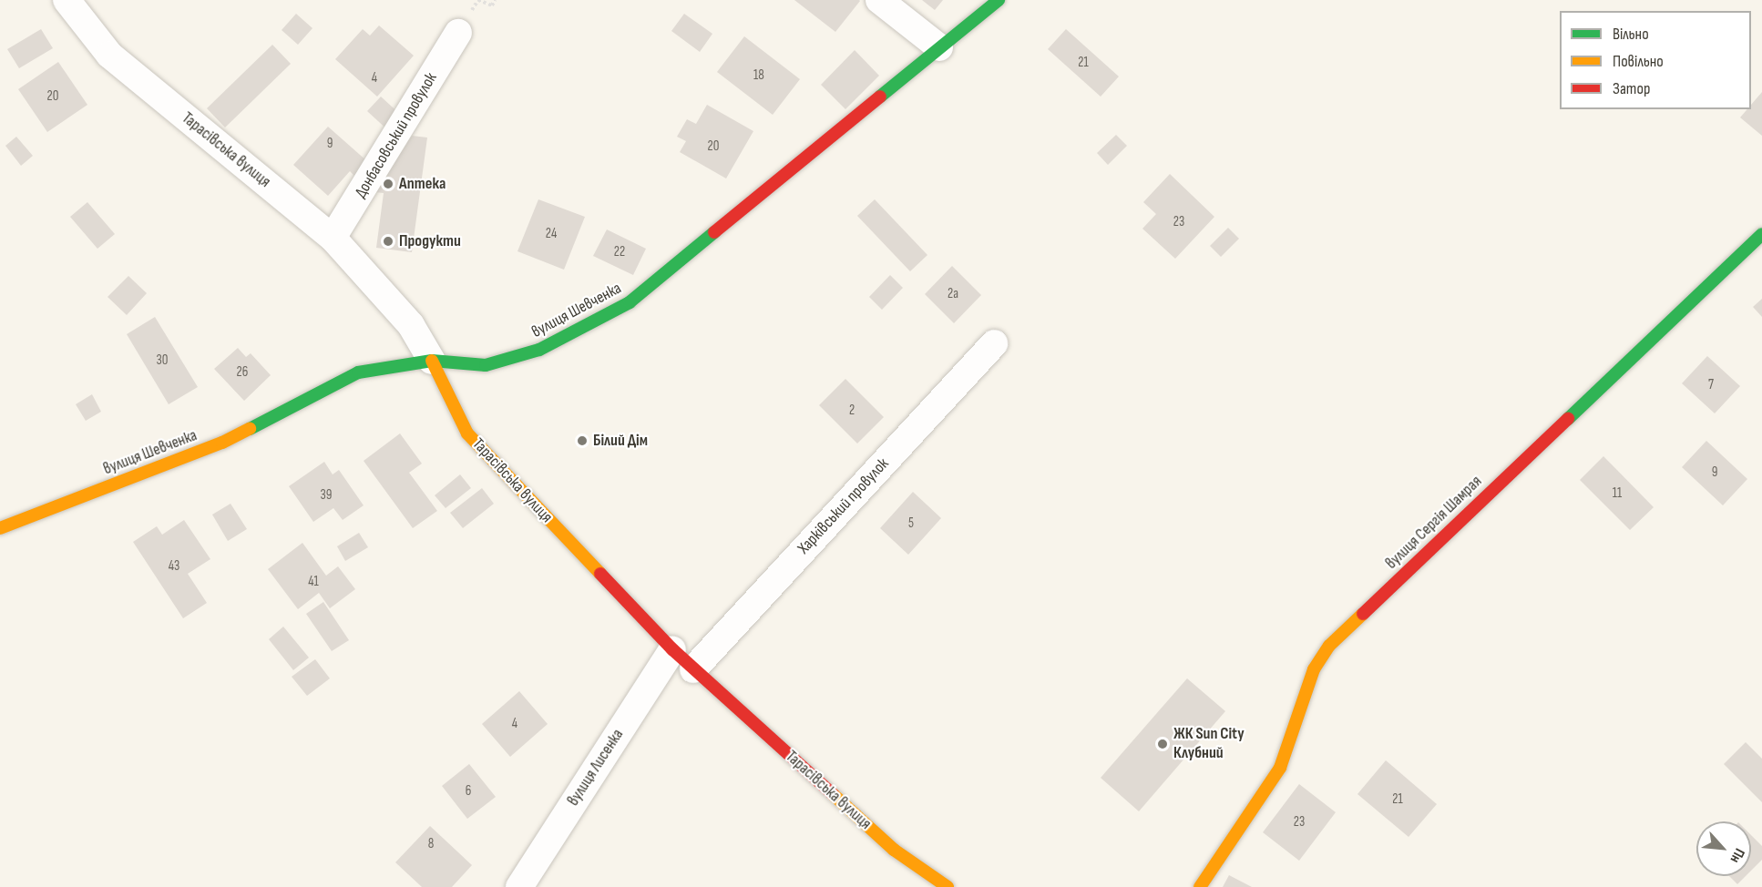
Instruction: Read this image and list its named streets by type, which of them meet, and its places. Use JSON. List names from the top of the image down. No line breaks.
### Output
{"streets":{"street":["Донбасовський провулок","Тарасівська вулиця","вулиця Шевченка","Харківський провулок","вулиця Сергія Шамрая","вулиця Лисенка"]},"crossings":[["Донбасовський провулок","Тарасівська вулиця"],["Тарасівська вулиця","вулиця Шевченка"],["Тарасівська вулиця","Харківський провулок"],["Тарасівська вулиця","вулиця Лисенка"]],"places":["Аптека","Продукти","Білий Дім","ЖК Sun City Клубний"],"house_numbers":["21","18","4","20","9","20","23","24","22","2а","30","26","7","2","9","11","39","5","43","41","4","6","21","23","8"],"legend":["Вільно","Повільно","Затор"],"north":"bottom right"}
